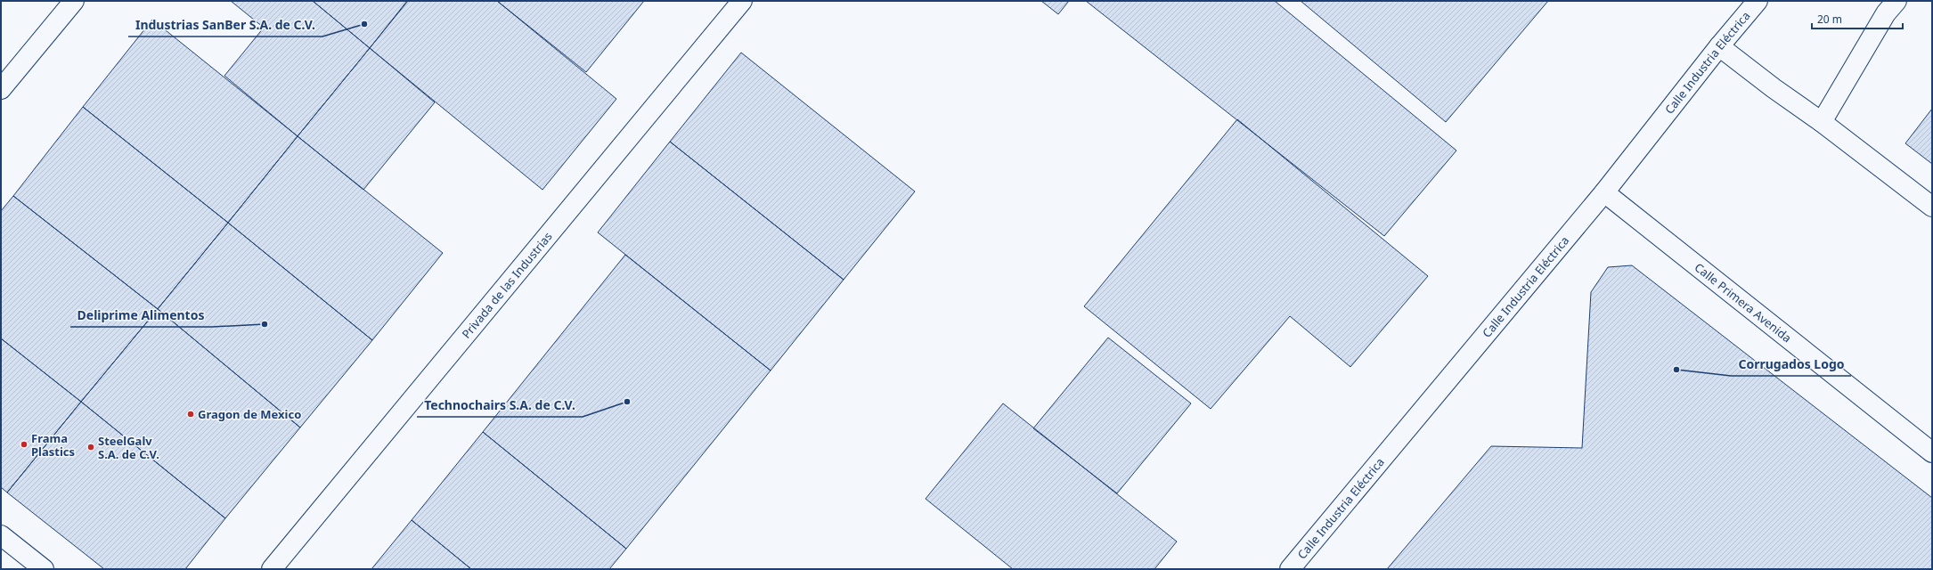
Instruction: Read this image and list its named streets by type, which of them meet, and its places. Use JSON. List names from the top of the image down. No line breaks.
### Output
{"streets":{"street":["Calle Industria Eléctrica","Privada de las Industrias","Calle Primera Avenida"]},"crossings":[["Calle Industria Eléctrica","Calle Primera Avenida"]],"places":["Industrias SanBer S.A. de C.V.","Deliprime Alimentos","Corrugados Logo","Technochairs S.A. de C.V.","Gragon de Mexico","Frama Plastics","SteelGalv S.A. de C.V."],"scale_bar":"20 m"}
